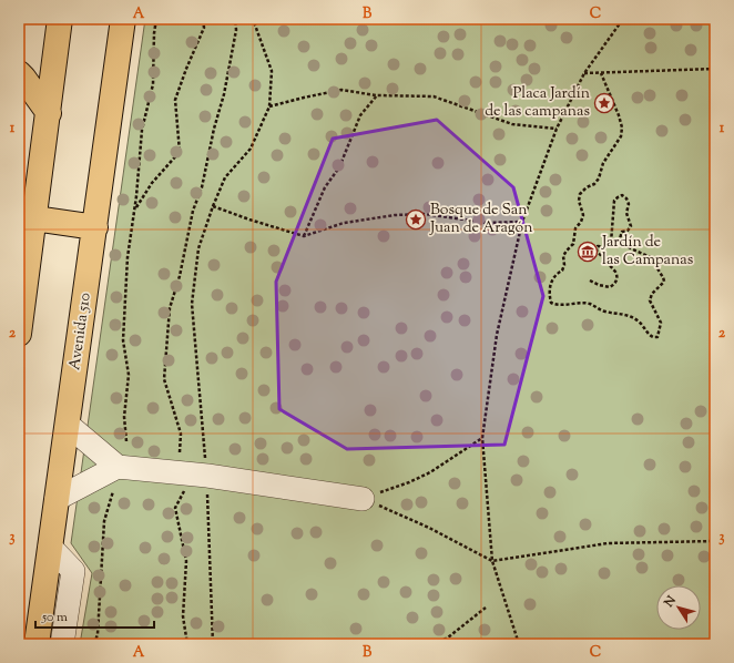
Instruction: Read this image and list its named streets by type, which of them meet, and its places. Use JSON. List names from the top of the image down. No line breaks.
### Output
{"streets":{"main road":["Avenida 510"]},"places":{"place":["Placa Jardín de las campanas","Bosque de San Juan de Aragón"],"museum":["Jardín de las Campanas"]},"scale_bar":"50 m","north":"top left","grid":{"columns":["A","B","C"],"rows":["1","2","3"]}}
